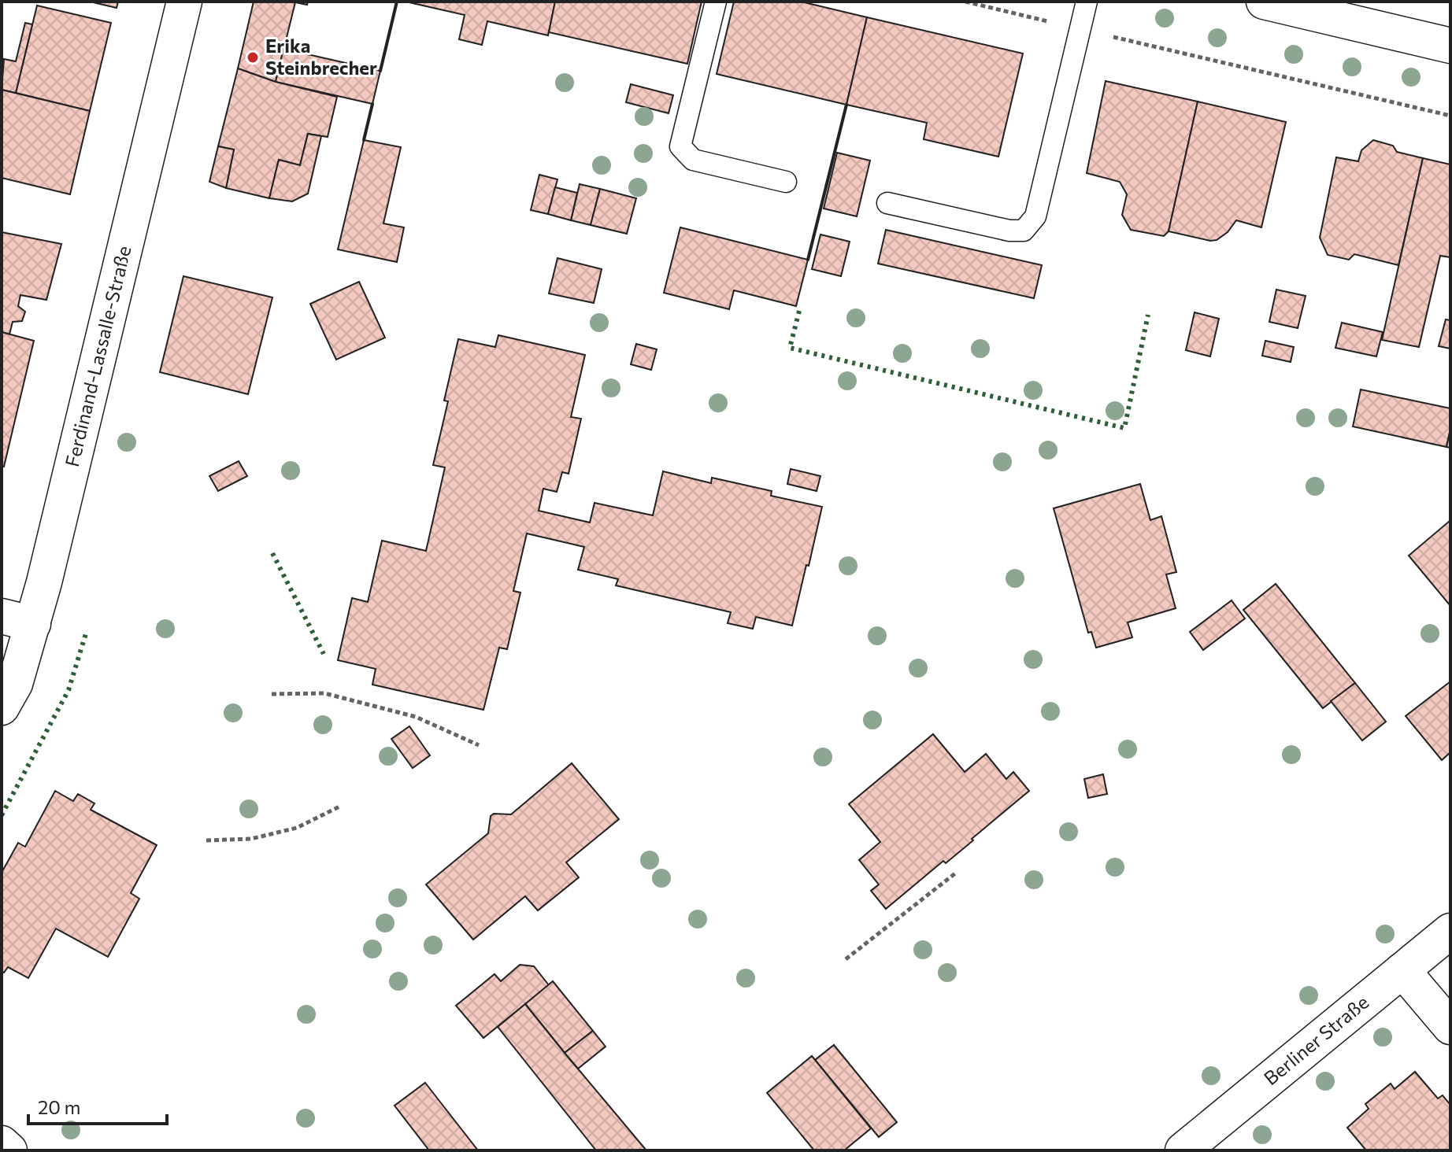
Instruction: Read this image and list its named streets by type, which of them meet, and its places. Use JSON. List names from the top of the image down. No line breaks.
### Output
{"streets":{"street":["Ferdinand-Lassalle-Straße","Berliner Straße"]},"places":["Erika Steinbrecher"],"scale_bar":"20 m"}
